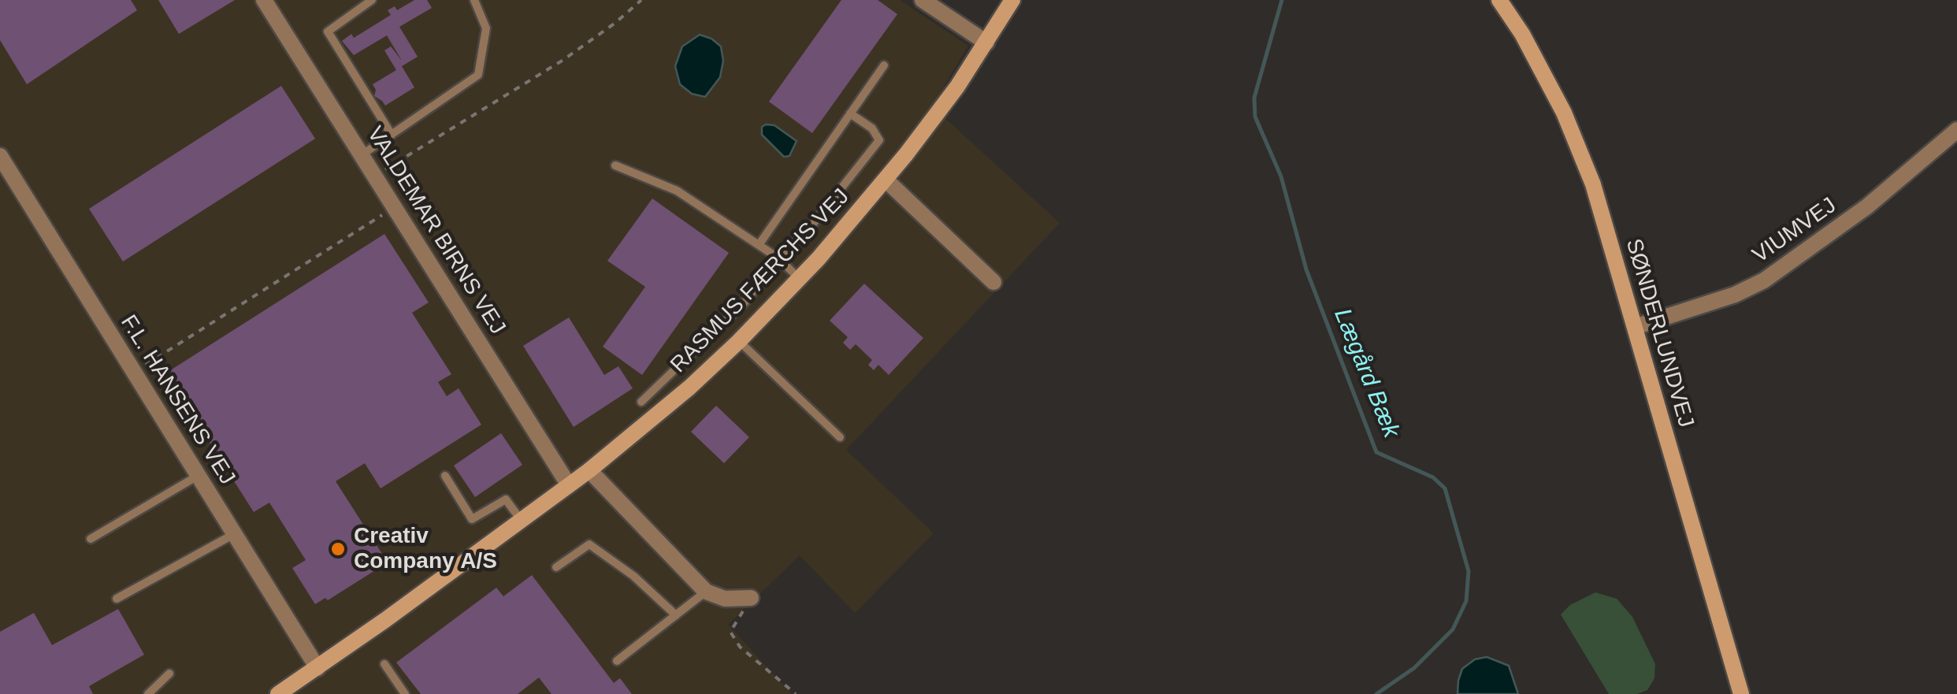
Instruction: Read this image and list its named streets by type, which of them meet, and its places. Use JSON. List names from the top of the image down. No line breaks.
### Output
{"streets":{"street":["VALDEMAR BIRNS VEJ","VIUMVEJ","RASMUS FÆRCHS VEJ","SØNDERLUNDVEJ","F.L. HANSENS VEJ"]},"crossings":[["VALDEMAR BIRNS VEJ","RASMUS FÆRCHS VEJ"],["VIUMVEJ","SØNDERLUNDVEJ"],["RASMUS FÆRCHS VEJ","F.L. HANSENS VEJ"]],"water":["Lægård Bæk"],"places":["Creativ Company A/S"]}
